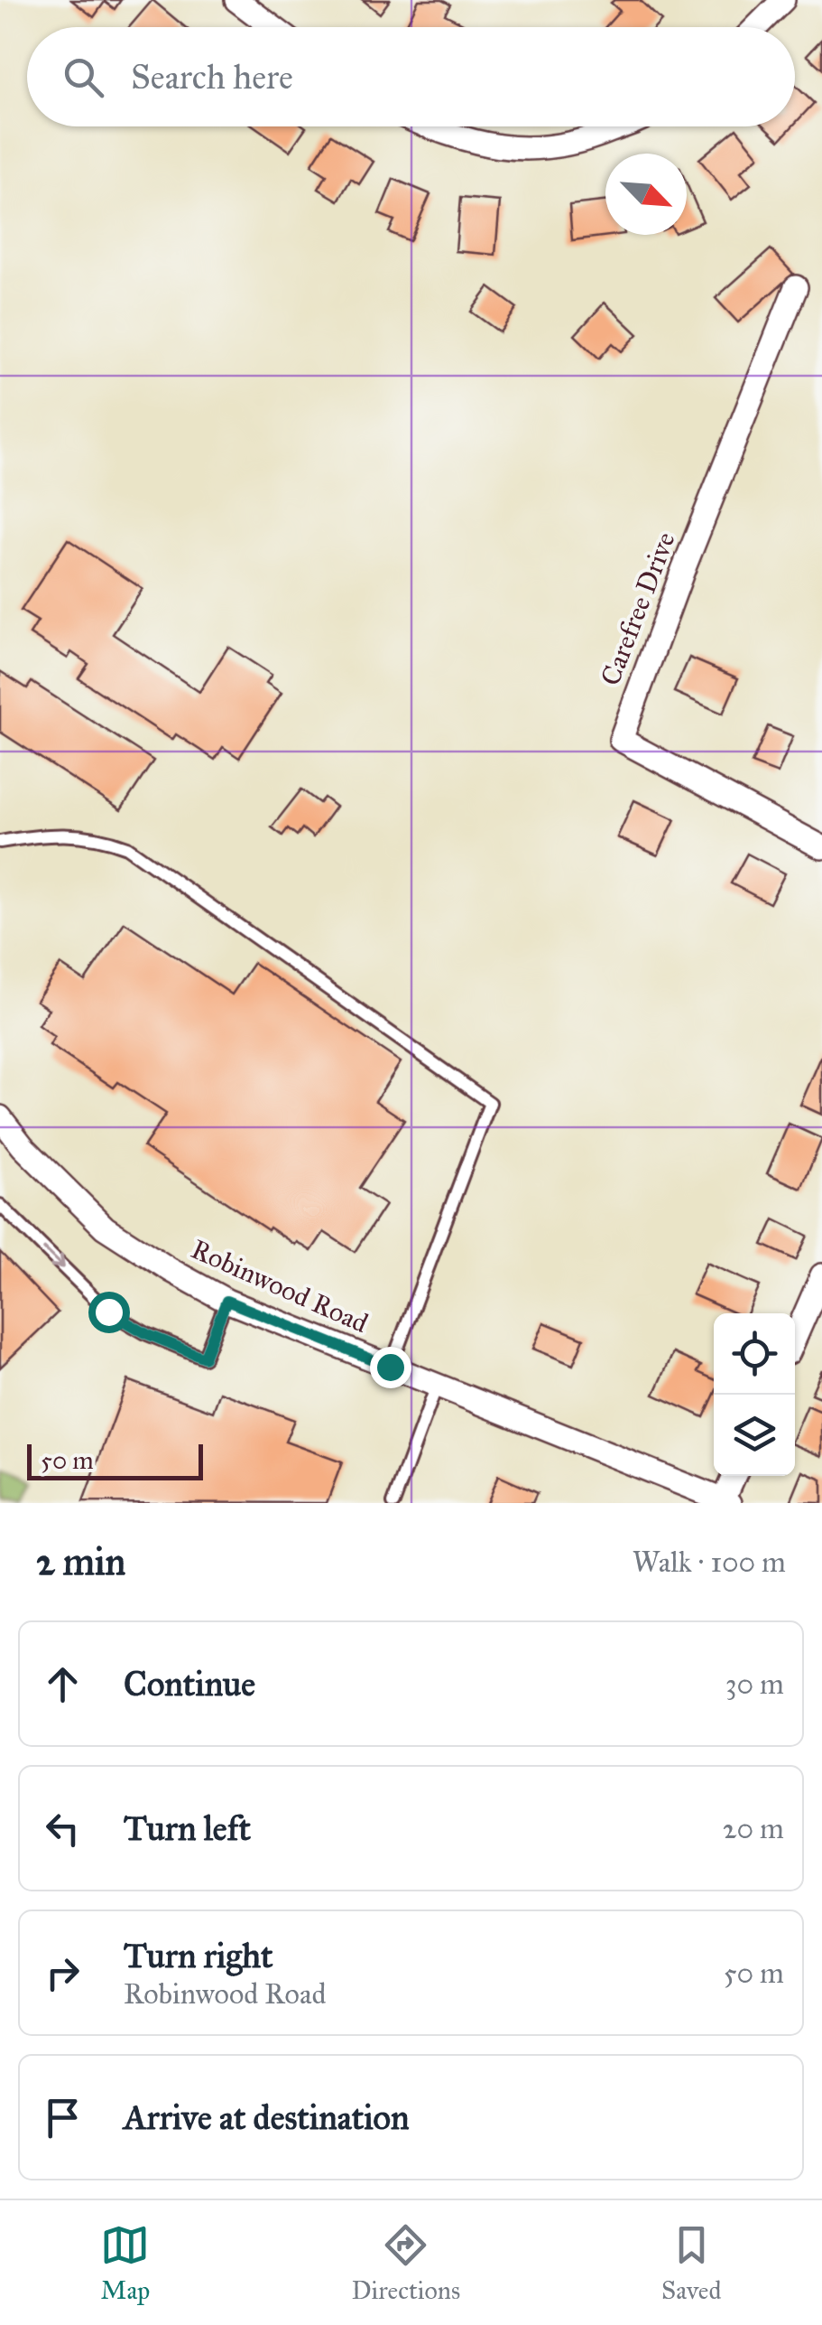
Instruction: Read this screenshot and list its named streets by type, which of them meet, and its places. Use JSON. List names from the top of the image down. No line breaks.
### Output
{"streets":{"street":["Carefree Drive","Robinwood Road"]},"scale_bar":"50 m","north":"bottom right","page":{"search":"Search here","scale":"50 m","heading":["2 min","Walk · 100 m"],"list":[["Continue","30 m"],["Turn left","20 m"],["Turn right","Robinwood Road","50 m"],"Arrive at destination"],"nav":["Map","Directions","Saved"]}}
